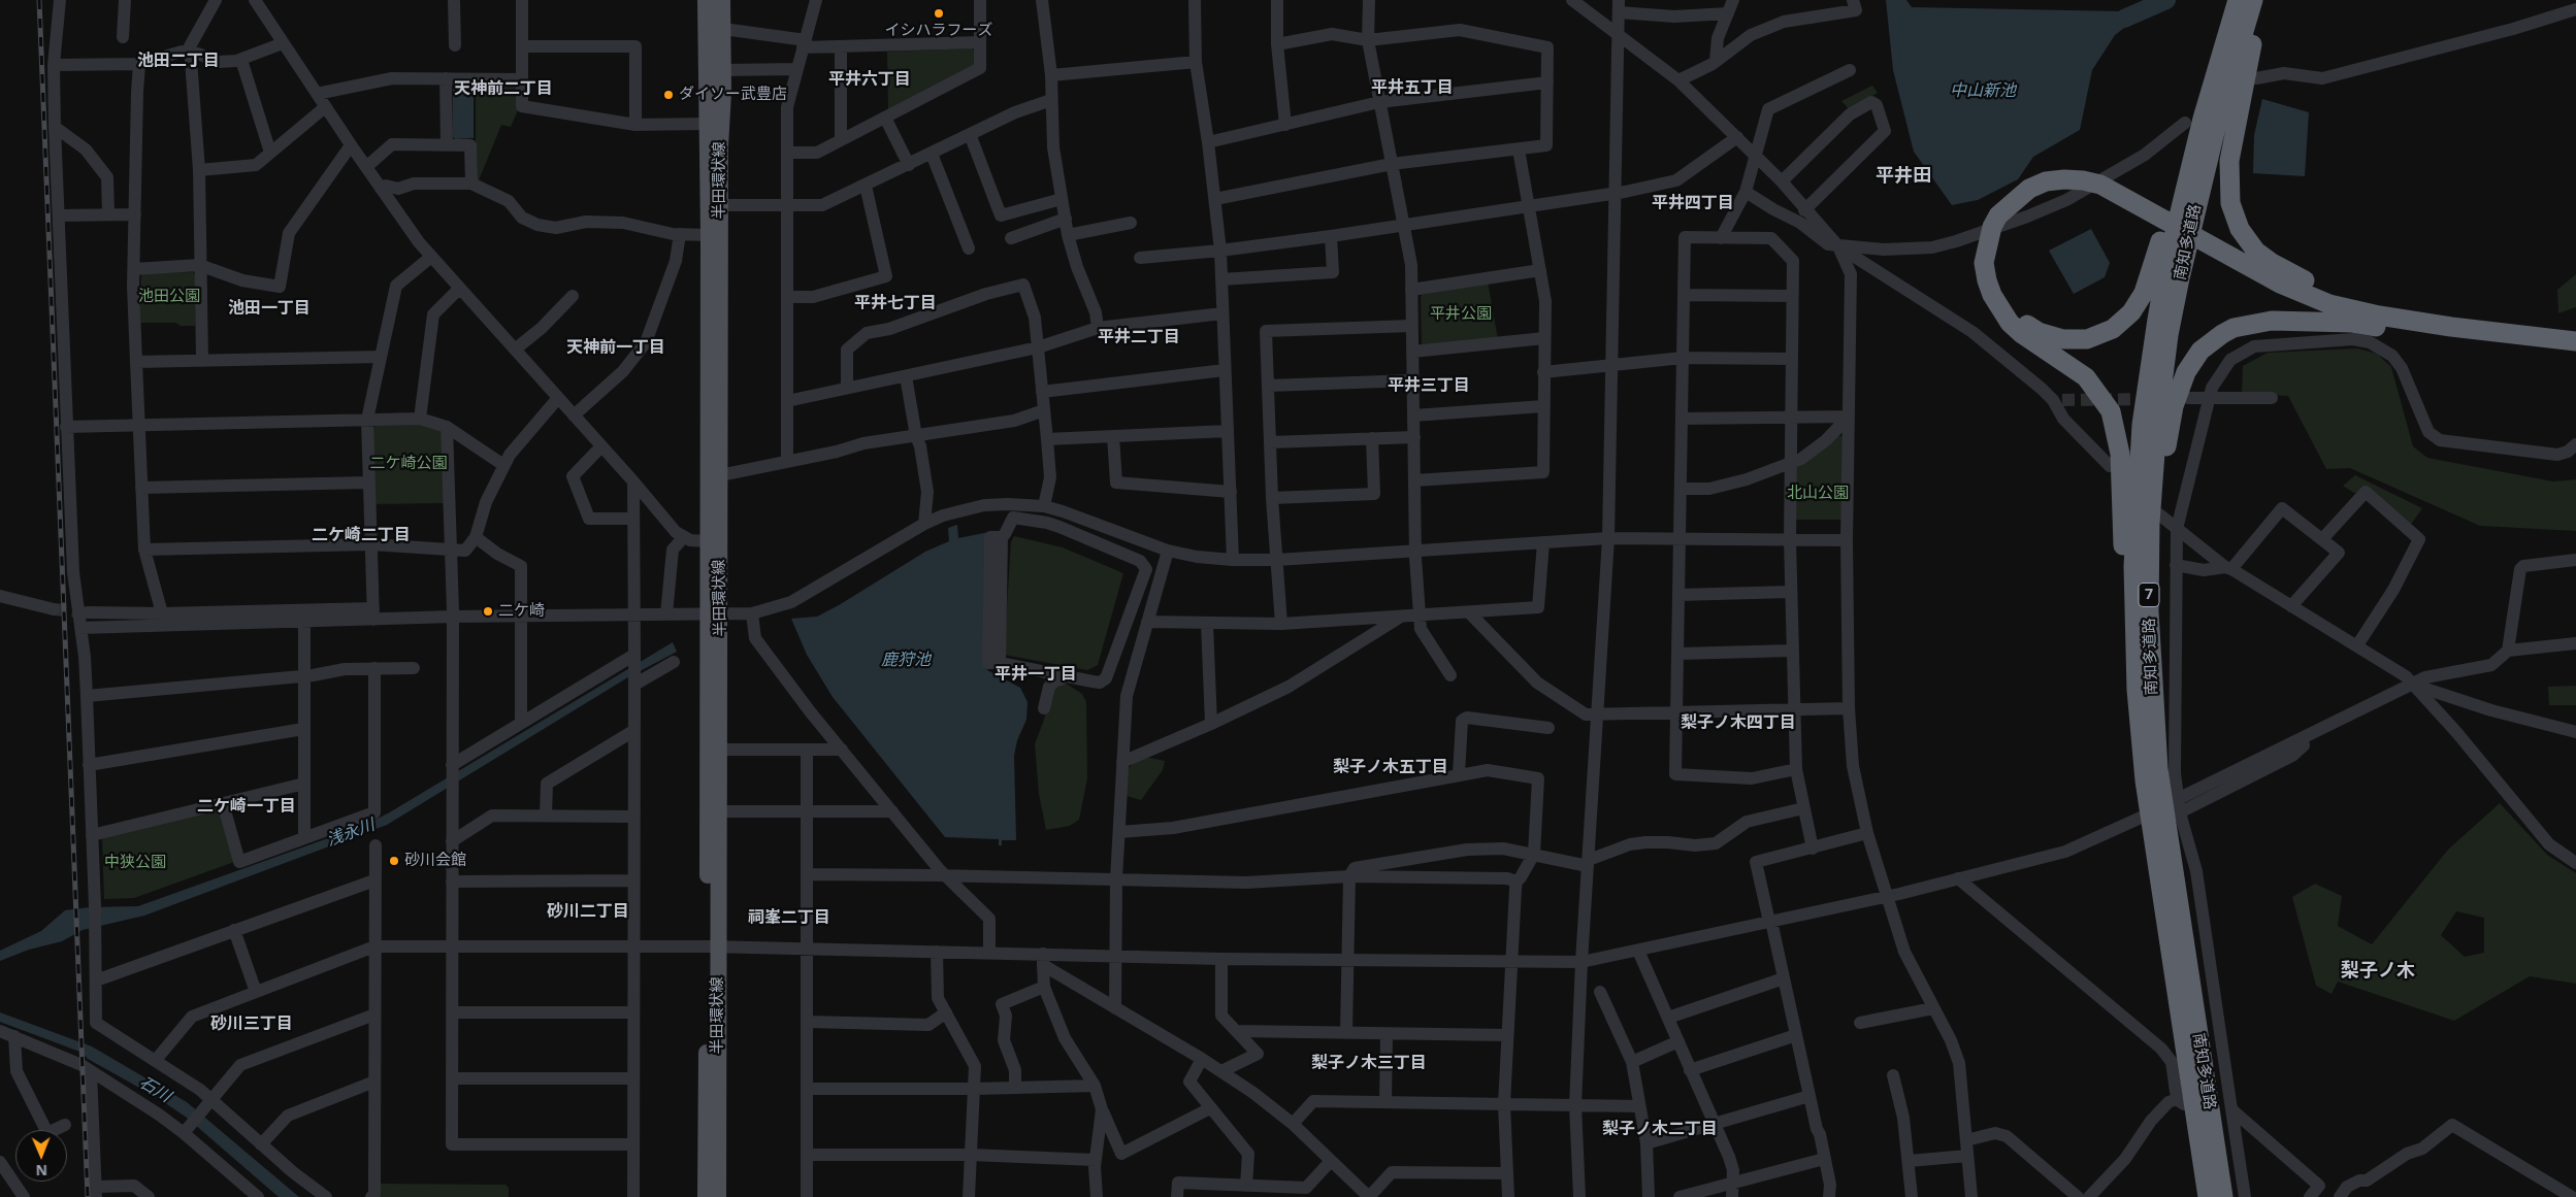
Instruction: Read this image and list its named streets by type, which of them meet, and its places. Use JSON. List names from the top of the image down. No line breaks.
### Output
{"streets":{"highway":["南知多道路","7"],"main road":["半田環状線"]},"districts":["池田二丁目","平井六丁目","平井五丁目","天神前二丁目","平井田","平井四丁目","平井七丁目","池田一丁目","平井二丁目","天神前一丁目","平井三丁目","二ケ崎二丁目","平井一丁目","梨子ノ木四丁目","梨子ノ木五丁目","二ケ崎一丁目","砂川二丁目","祠峯二丁目","梨子ノ木","砂川三丁目","梨子ノ木三丁目","梨子ノ木二丁目"],"water":["中山新池","鹿狩池","浅永川","石川"],"parks":["池田公園","平井公園","二ケ崎公園","北山公園","中狭公園"],"places":["イシハラフーズ","ダイソー武豊店","二ケ崎","砂川会館"],"north":"bottom"}
